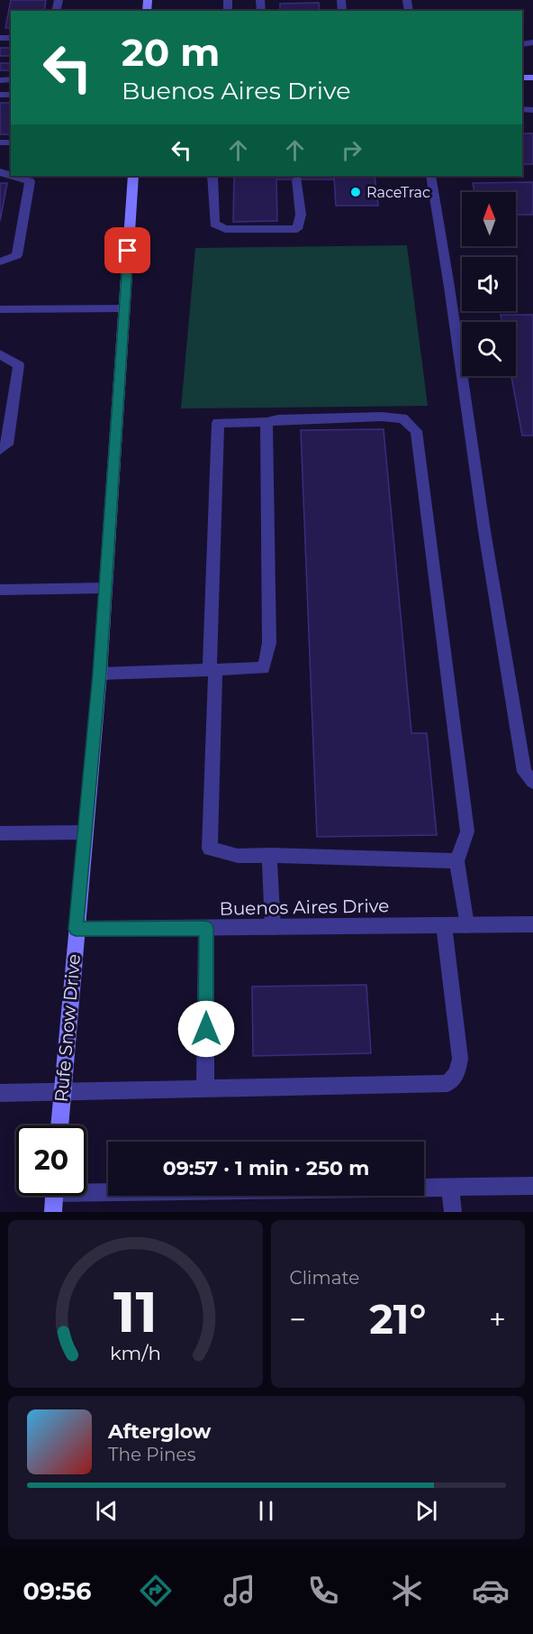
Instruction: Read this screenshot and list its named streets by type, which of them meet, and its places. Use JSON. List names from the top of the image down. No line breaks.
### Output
{"streets":{"main road":["Rufe Snow Drive"],"street":["Buenos Aires Drive"]},"crossings":[["Buenos Aires Drive","Rufe Snow Drive"]],"places":["RaceTrac"],"north":"top","page":{"turn":["20 m","Buenos Aires Drive"],"limit":"20","trip":"09:57 · 1 min · 250 m","tile":"Climate","heat":["−","21°","+"],"song":["Afterglow","The Pines"],"tabs":"09:56","gauge":["11","km/h"]}}
